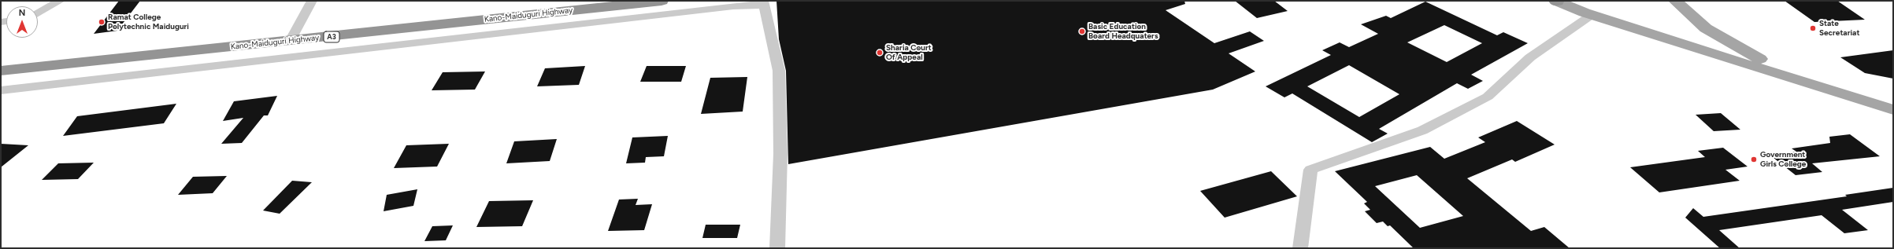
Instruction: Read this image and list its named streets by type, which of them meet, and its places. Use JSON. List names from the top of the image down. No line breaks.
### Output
{"streets":{"highway":["Kano-Maiduguri Highway","A3"]},"places":["Ramat College Polytechnic Maiduguri","State Secretariat","Basic Education Board Headquaters","Sharia Court Of Appeal","Government Girls College"],"north":"top"}
